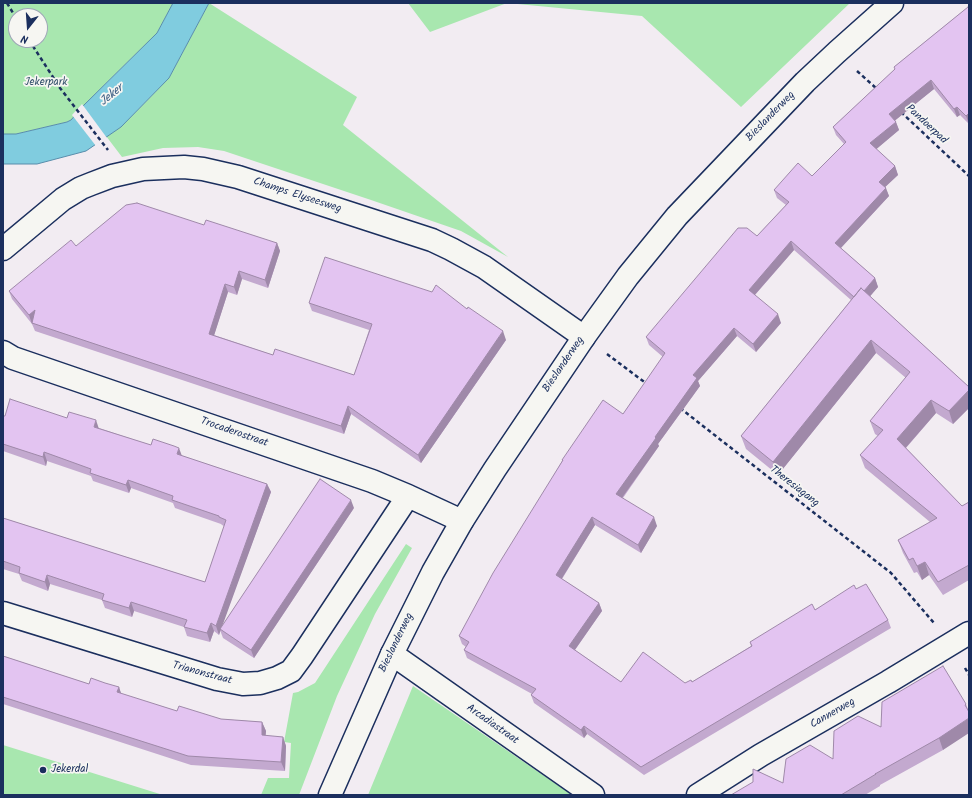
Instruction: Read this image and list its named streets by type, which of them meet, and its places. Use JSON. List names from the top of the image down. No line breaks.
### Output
{"streets":{"street":["Bieslanderweg","Champs Elyseesweg","Trocaderostraat","Trianonstraat","Cannerweg","Arcadiastraat"],"path":["Pandoerpad","Theresiagang"]},"crossings":[["Bieslanderweg","Champs Elyseesweg"],["Bieslanderweg","Trocaderostraat"],["Bieslanderweg","Arcadiastraat"],["Trocaderostraat","Trianonstraat"],["Theresiagang","Cannerweg"]],"water":["Jeker"],"parks":["Jekerpark"],"places":["Jekerdal"],"north":"bottom"}
